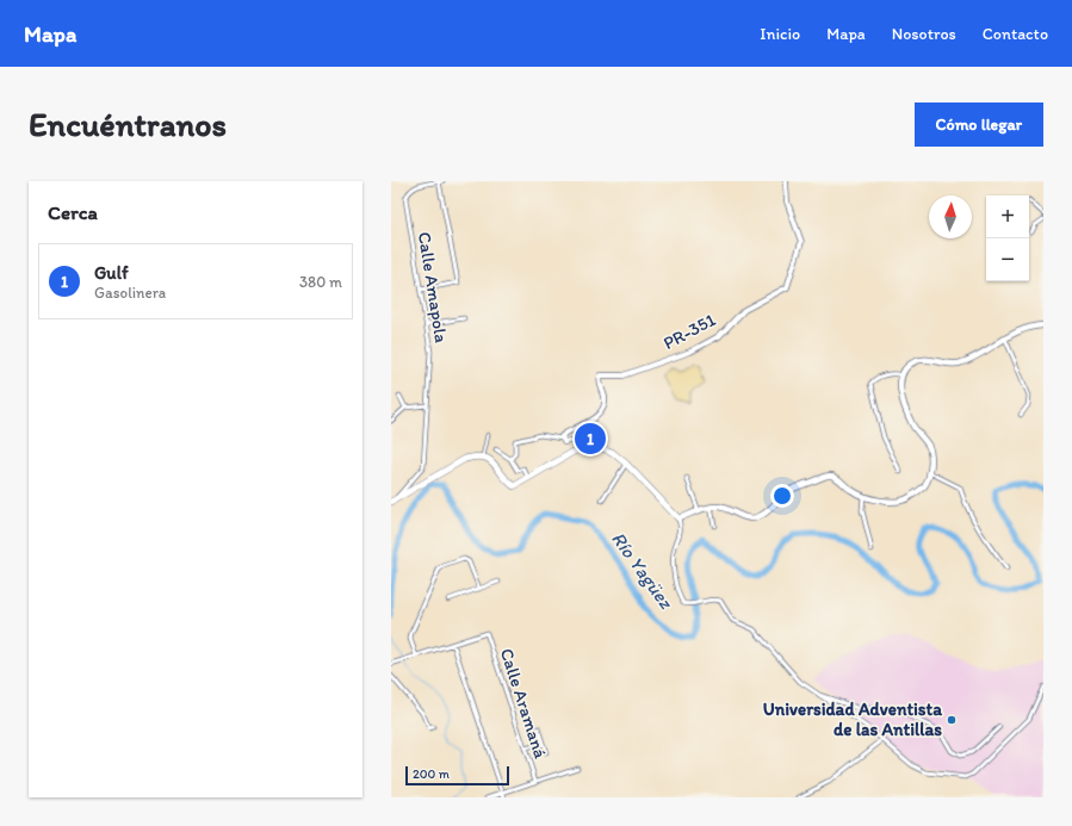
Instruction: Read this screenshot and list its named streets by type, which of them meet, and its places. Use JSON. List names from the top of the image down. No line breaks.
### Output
{"streets":{"street":["Calle Amapola","PR-351","Calle Aramaná"]},"water":["Río Yagüez"],"places":["Universidad Adventista de las Antillas"],"scale_bar":"200 m","north":"top","page":{"header":"Mapa","nav":["Inicio","Mapa","Nosotros","Contacto"],"buttons":"Cómo llegar","title":"Encuéntranos","heading":"Cerca","map_buttons":["+","−"],"list":[{"mark":"1","name":"Gulf","note":"Gasolinera","value":"380 m"}],"pins":"1","scale":"200 m"}}
